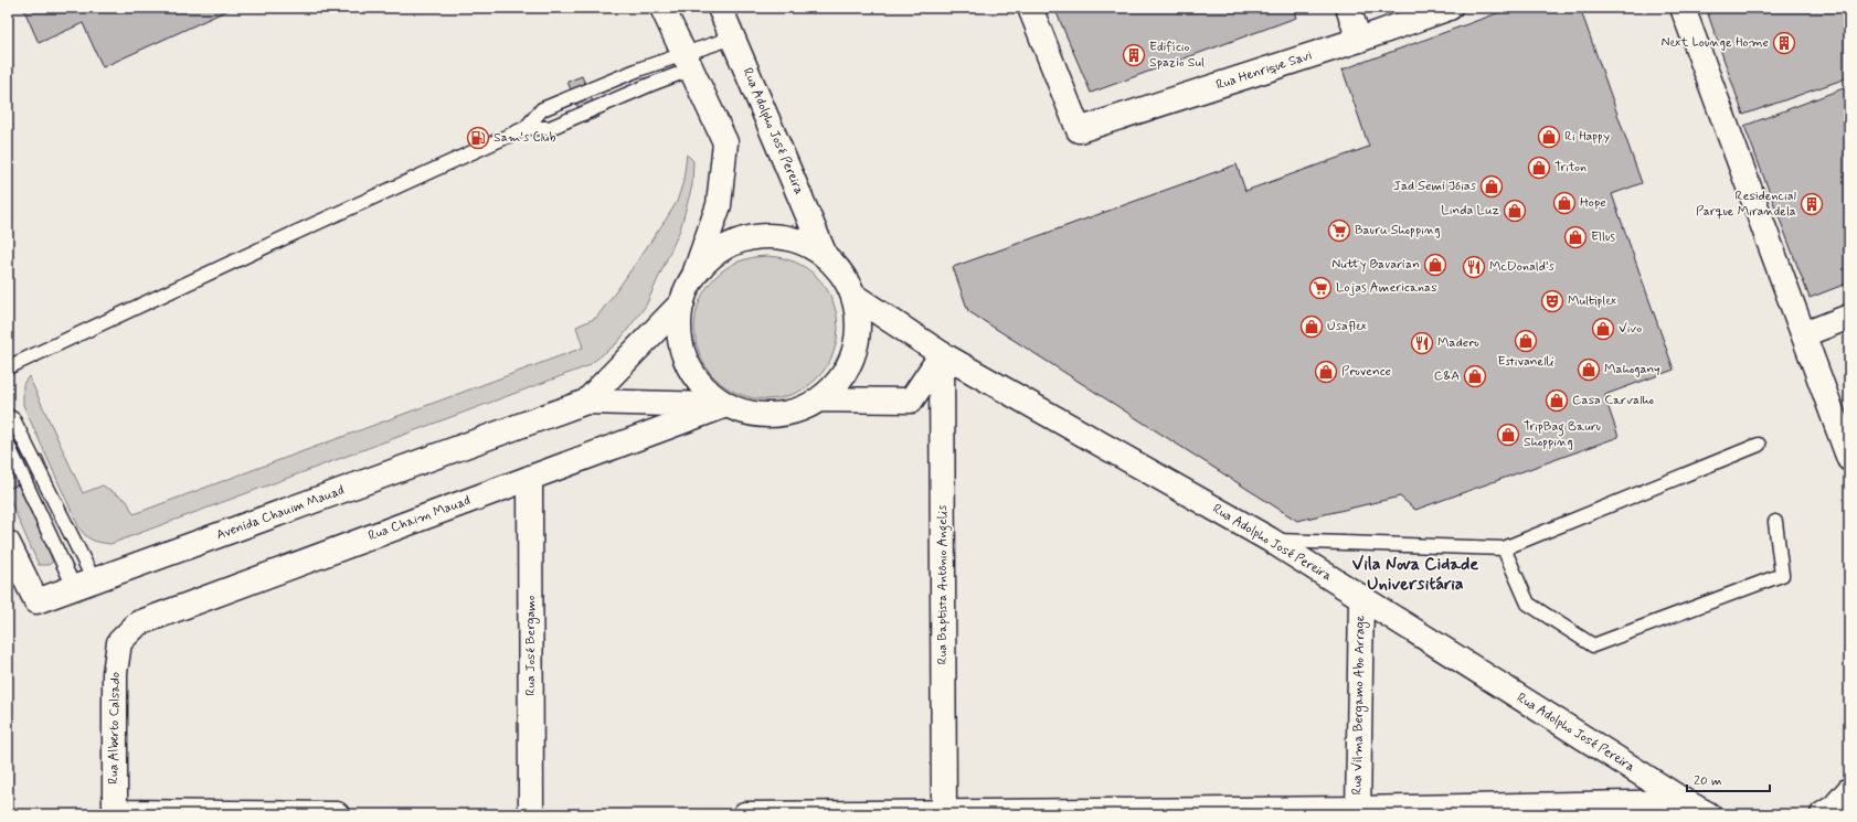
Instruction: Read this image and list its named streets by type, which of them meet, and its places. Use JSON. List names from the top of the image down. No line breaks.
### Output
{"streets":{"street":["Rua Henrique Savi","Rua Adolpho José Pereira","Avenida Chauim Mauad","Rua Chaim Mauad","Rua Baptista Antônio Angelis","Rua José Bergamo","Rua Vilma Bergamo Abo Arrage","Rua Alberto Calsado"]},"crossings":[["Rua Adolpho José Pereira","Rua Baptista Antônio Angelis"],["Rua Adolpho José Pereira","Rua Vilma Bergamo Abo Arrage"],["Avenida Chauim Mauad","Rua Chaim Mauad"],["Rua Chaim Mauad","Rua José Bergamo"],["Rua Chaim Mauad","Rua Alberto Calsado"]],"districts":["Vila Nova Cidade Universitária"],"places":{"building":["Next Lounge Home","Edifício Spazio Sul","Residencial Parque Mirandela"],"shop":["Ri Happy","Triton","Jad Semi Jóias","Hope","Linda Luz","Ellus","Nutty Bavarian","Usaflex","Vivo","Estivanelli","Mahogany","Provence","C&A","Casa Carvalho","TripBag Bauru Shopping"],"fuel station":["Sam's Club"],"supermarket":["Bauru Shopping","Lojas Americanas"],"restaurant":["McDonald's","Madero"],"theatre":["Multiplex"]},"scale_bar":"20 m"}
